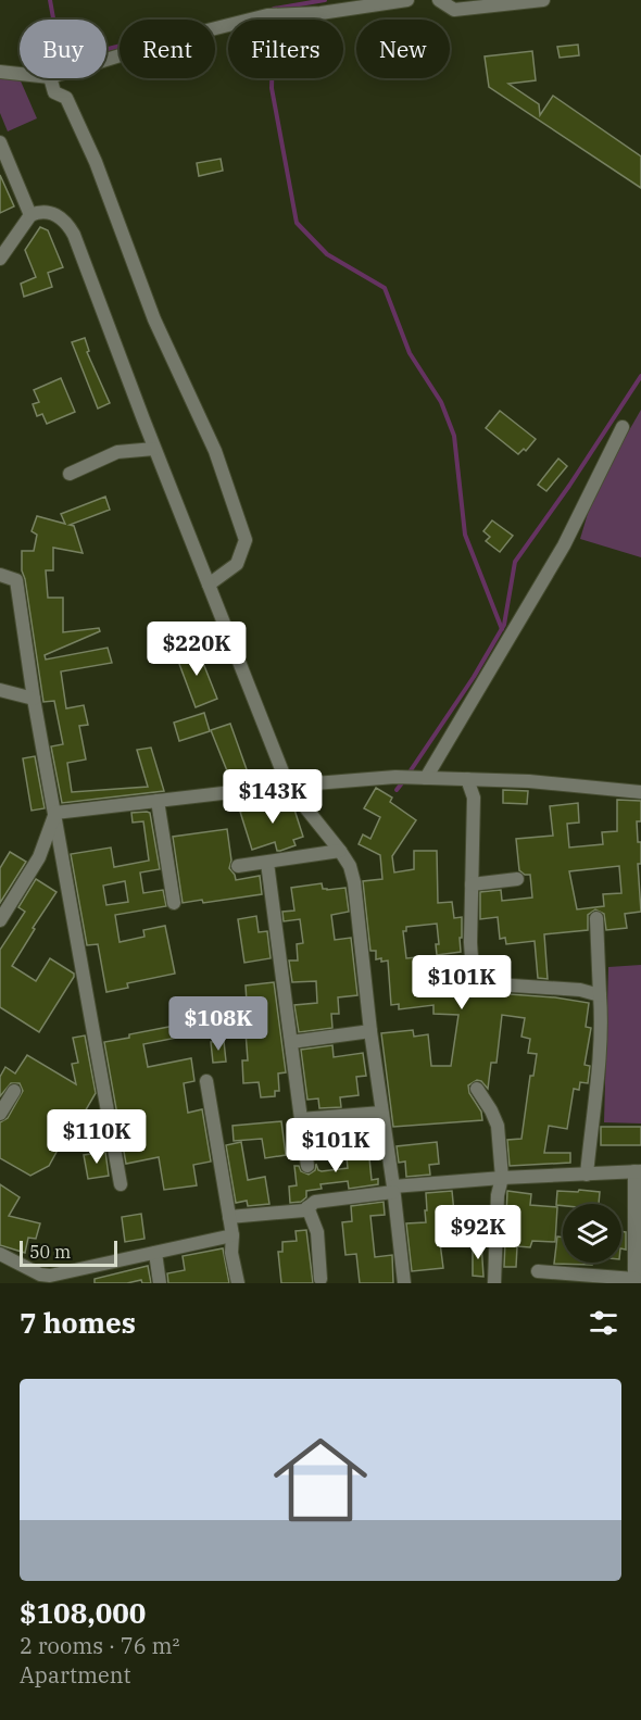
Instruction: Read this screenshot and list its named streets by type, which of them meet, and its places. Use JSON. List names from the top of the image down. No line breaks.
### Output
{"scale_bar":"50 m","page":{"chip":["Buy","Rent","Filters","New"],"price":["$220K","$143K","$101K","$108K","$110K","$101K","$92K"],"scale":"50 m","heading":"7 homes","list":[{"name":"$108,000","note":"2 rooms · 76 m² · Apartment"}]}}
